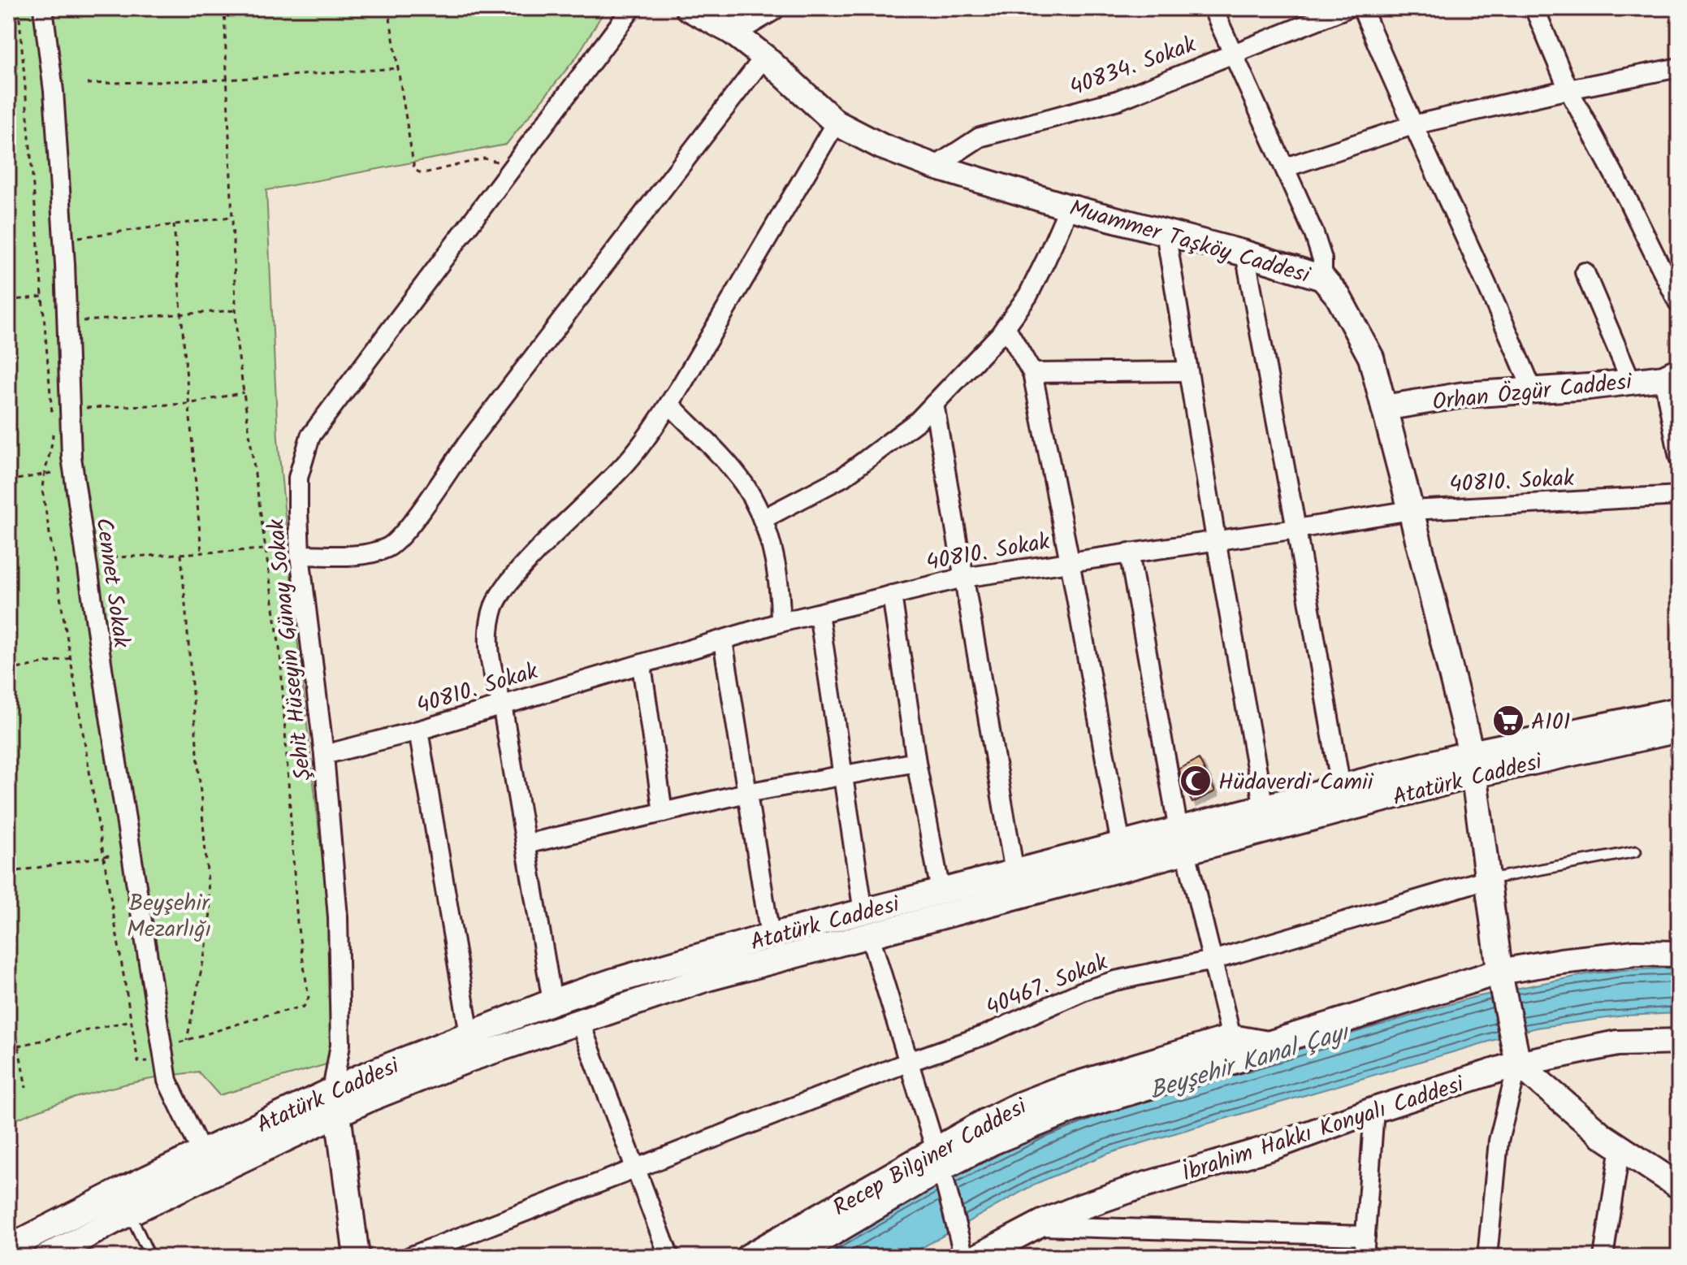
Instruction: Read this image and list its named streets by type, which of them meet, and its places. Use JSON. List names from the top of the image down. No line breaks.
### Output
{"streets":{"street":["40834. Sokak","Muammer Taşköy Caddesi","Orhan Özgür Caddesi","40810. Sokak","Cennet Sokak","Şehit Hüseyin Günay Sokak","Atatürk Caddesi","40467. Sokak","İbrahim Hakkı Konyalı Caddesi","Recep Bilginer Caddesi"]},"crossings":[["40834. Sokak","Muammer Taşköy Caddesi"],["Muammer Taşköy Caddesi","Orhan Özgür Caddesi"],["Muammer Taşköy Caddesi","40810. Sokak"],["Muammer Taşköy Caddesi","Atatürk Caddesi"],["Muammer Taşköy Caddesi","40467. Sokak"],["Muammer Taşköy Caddesi","İbrahim Hakkı Konyalı Caddesi"],["Muammer Taşköy Caddesi","Recep Bilginer Caddesi"],["40810. Sokak","Şehit Hüseyin Günay Sokak"],["Cennet Sokak","Atatürk Caddesi"],["Şehit Hüseyin Günay Sokak","Atatürk Caddesi"]],"water":["Beyşehir Kanal Çayı"],"parks":["Beyşehir Mezarlığı"],"places":{"supermarket":["A101"],"mosque":["Hüdaverdi Camii"]}}
